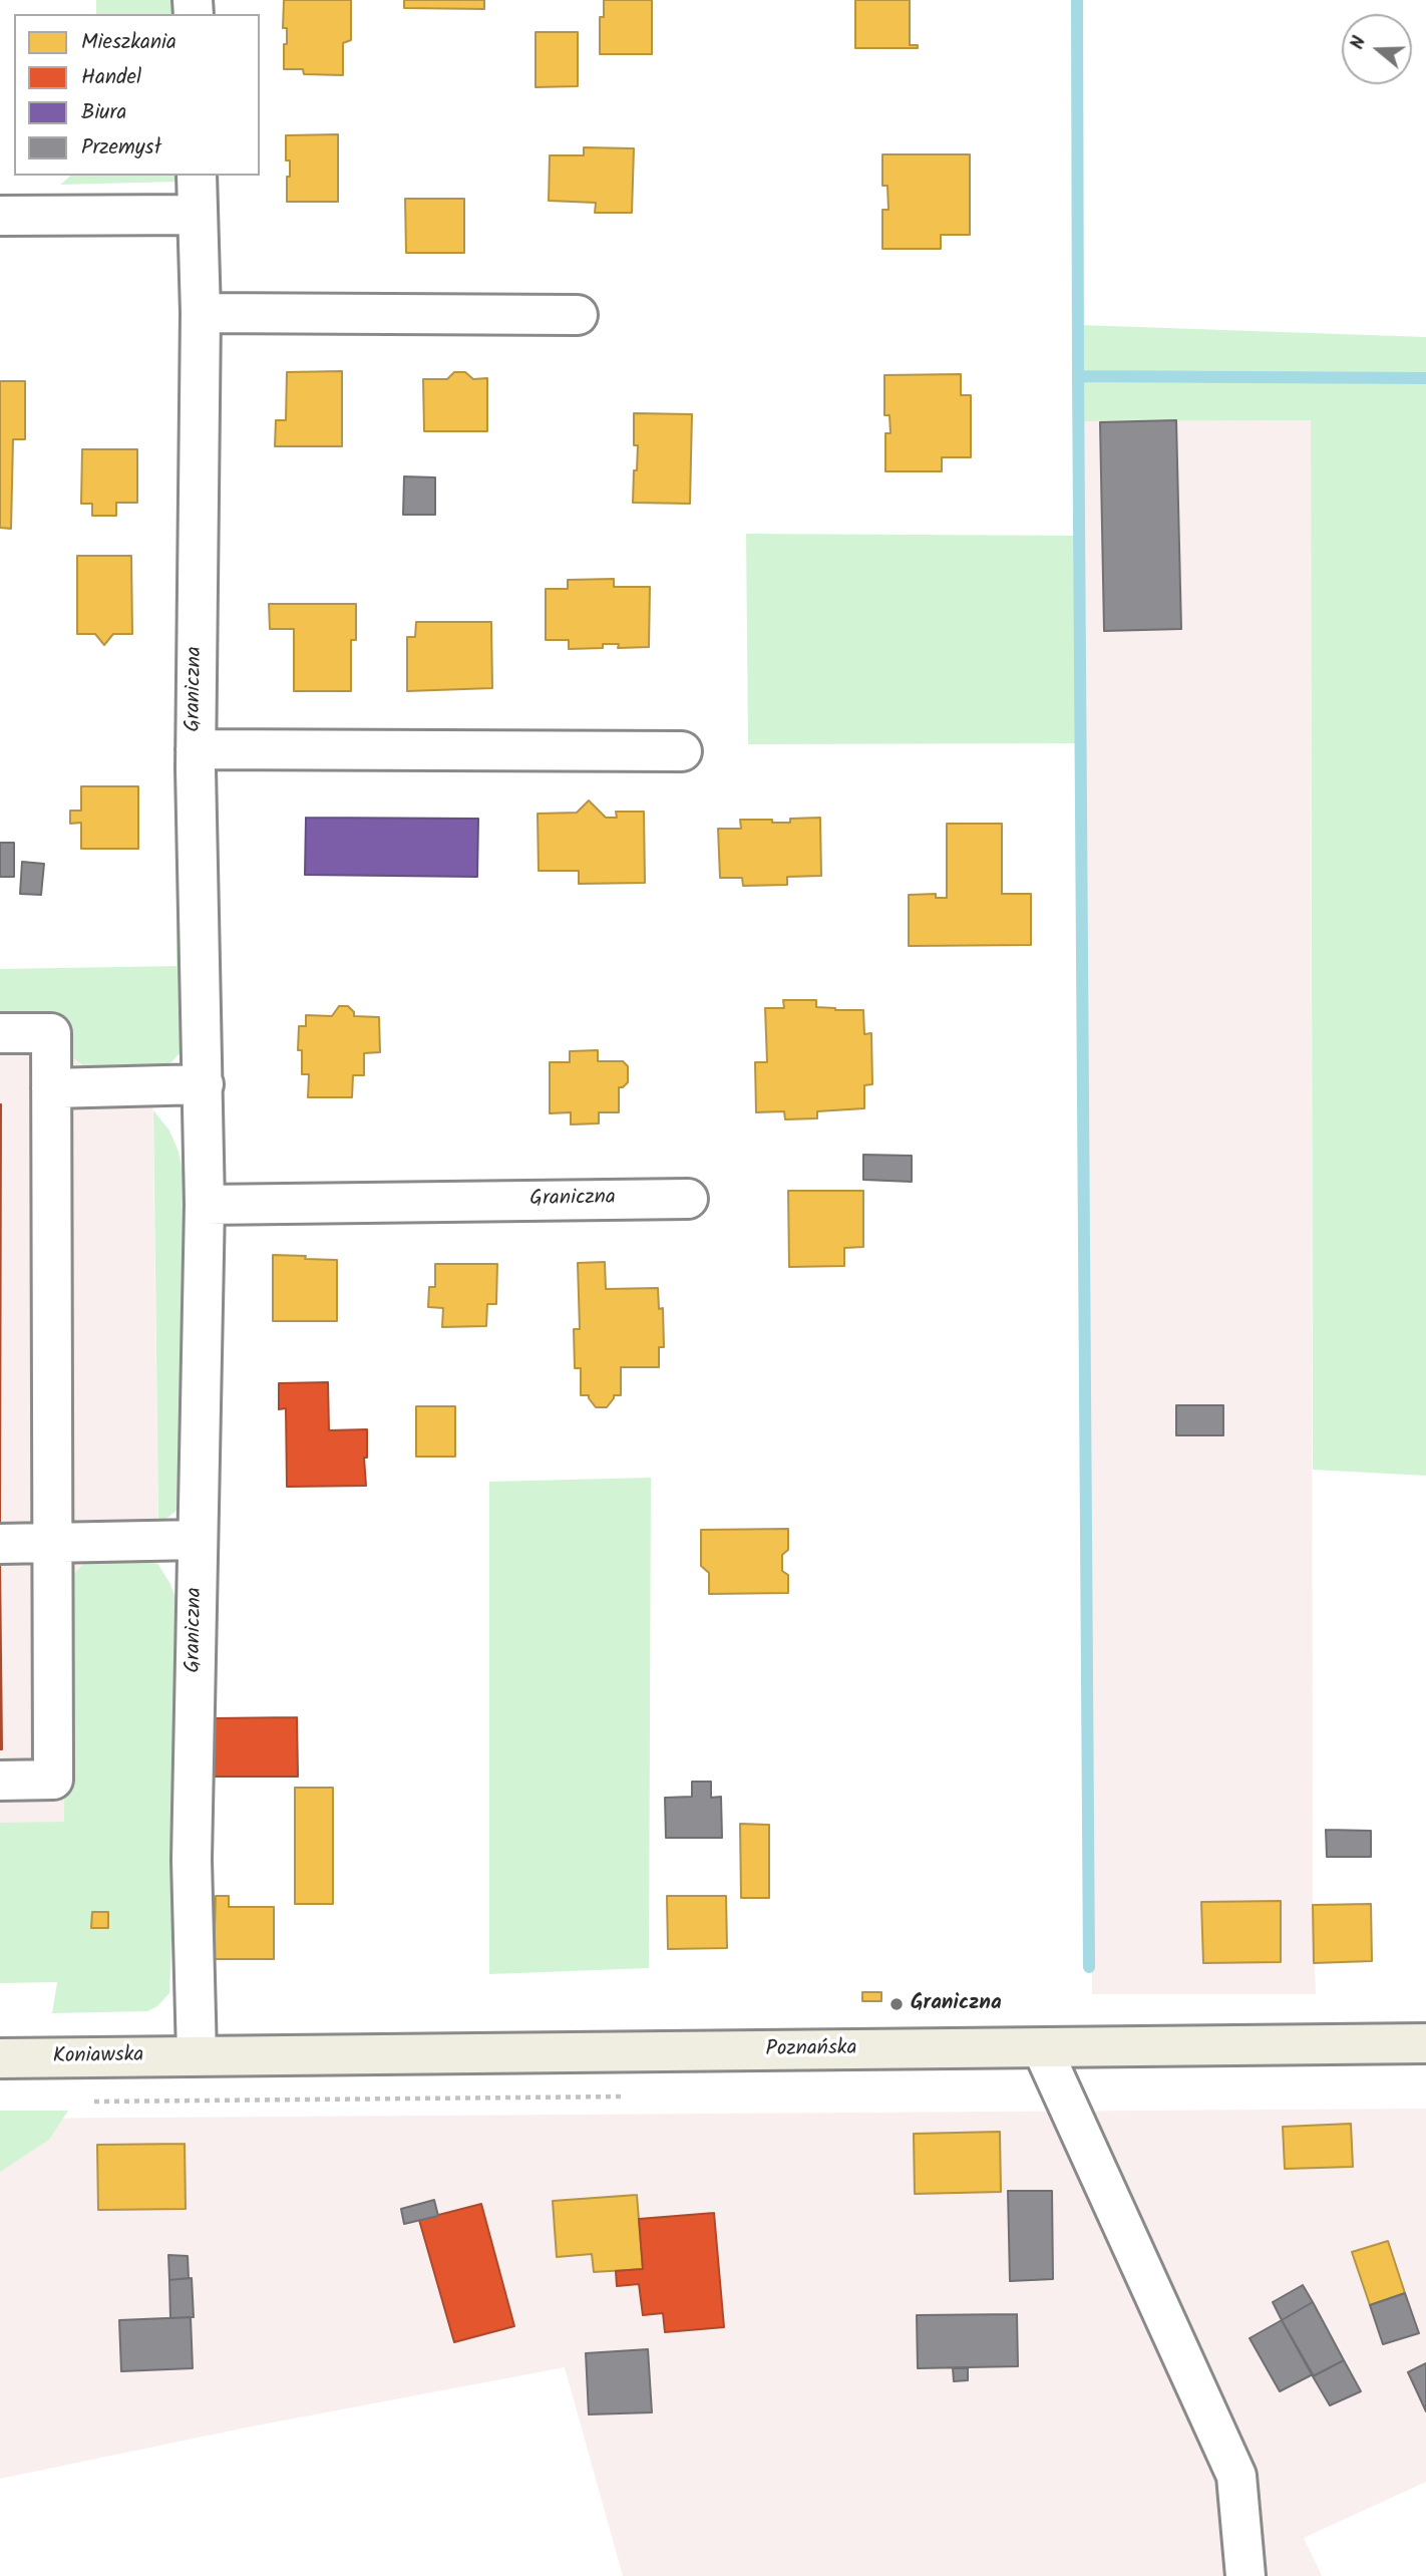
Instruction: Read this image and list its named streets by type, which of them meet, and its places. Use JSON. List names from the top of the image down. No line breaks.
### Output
{"streets":{"main road":["Poznańska","Koniawska"],"street":["Graniczna"]},"crossings":[["Graniczna","Poznańska"],["Graniczna","Koniawska"],["Poznańska","Koniawska"]],"places":["Graniczna"],"legend":["Mieszkania","Handel","Biura","Przemysł"],"north":"left"}
